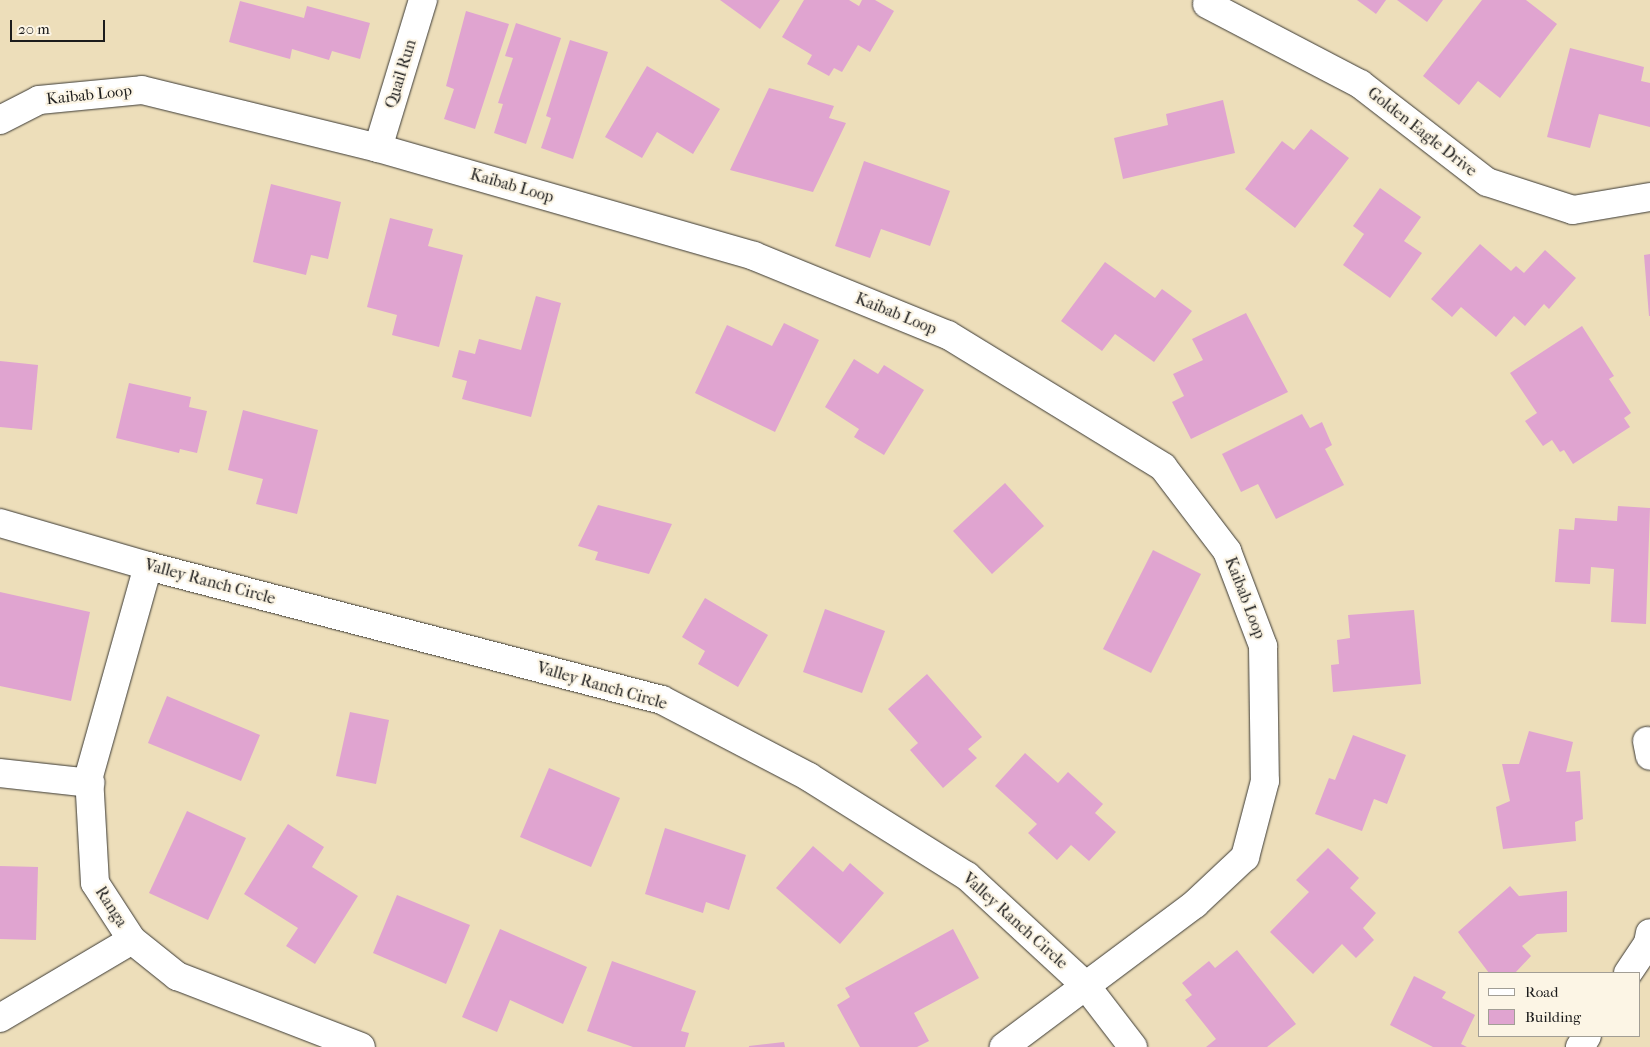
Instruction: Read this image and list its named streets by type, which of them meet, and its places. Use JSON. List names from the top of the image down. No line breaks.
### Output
{"streets":{"street":["Quail Run","Kaibab Loop","Golden Eagle Drive","Valley Ranch Circle","Ranga"]},"crossings":[["Quail Run","Kaibab Loop"],["Kaibab Loop","Valley Ranch Circle"],["Valley Ranch Circle","Ranga"]],"legend":["Road","Building"],"scale_bar":"20 m"}
